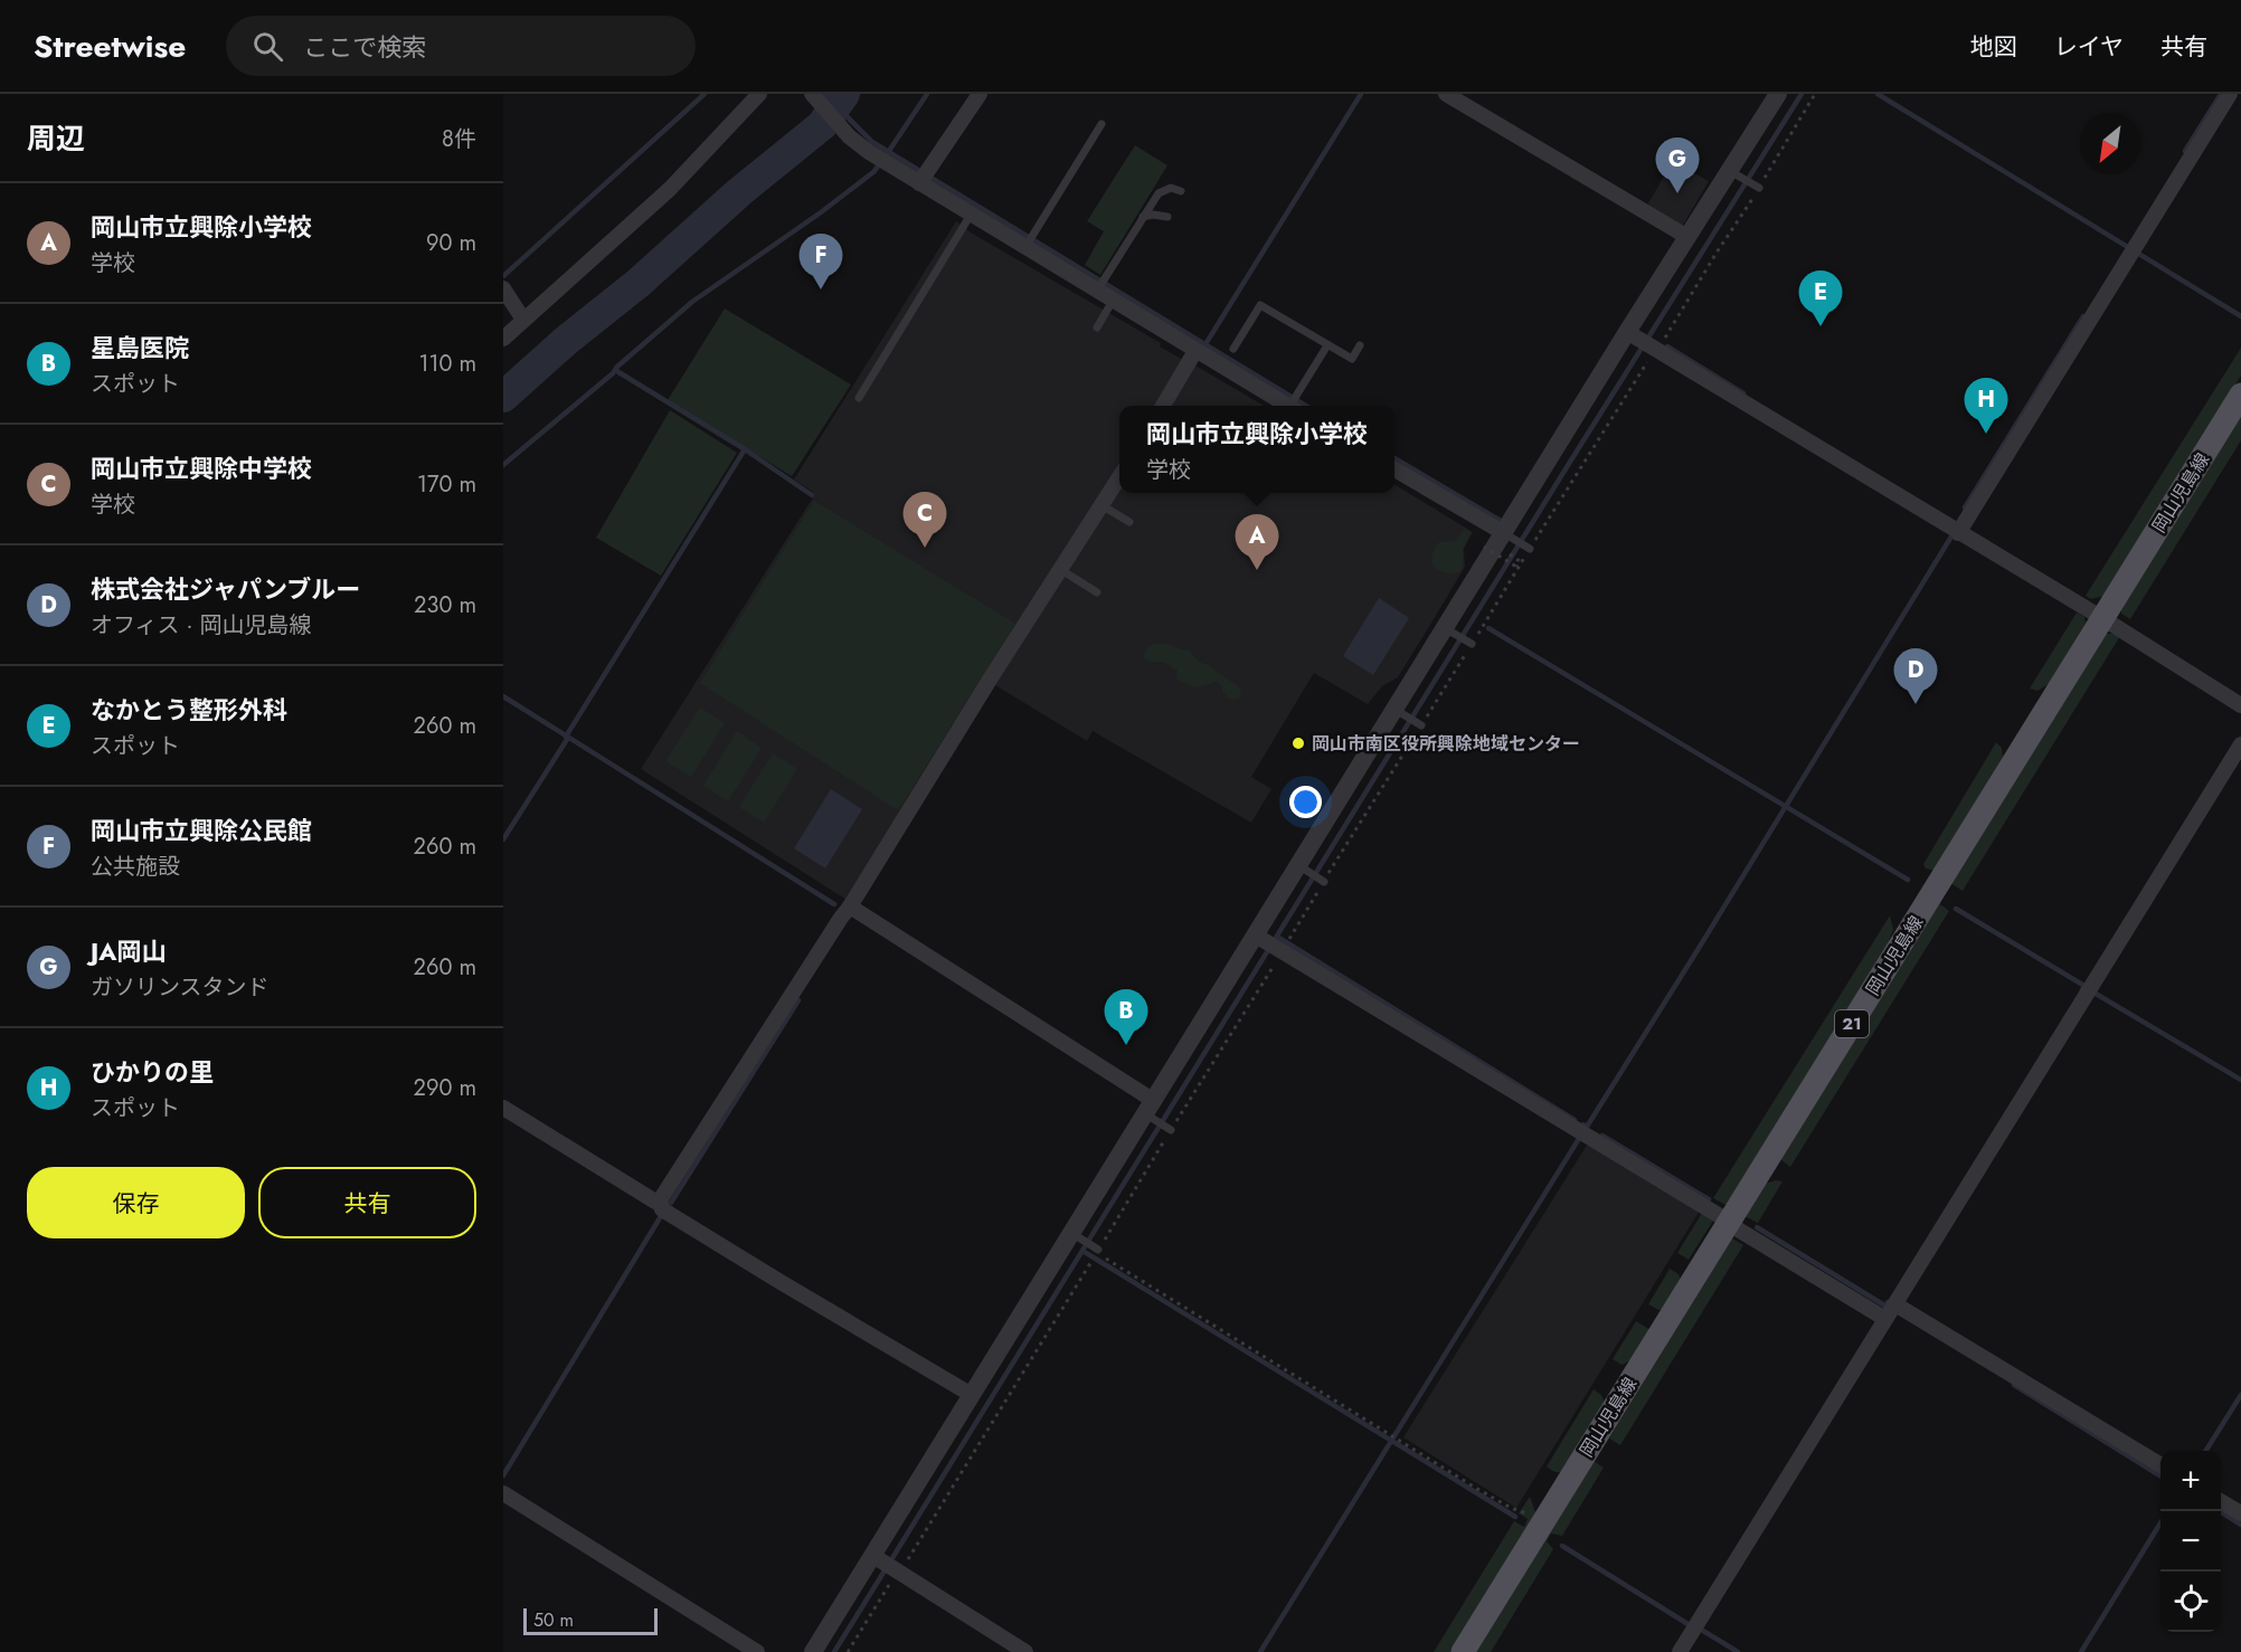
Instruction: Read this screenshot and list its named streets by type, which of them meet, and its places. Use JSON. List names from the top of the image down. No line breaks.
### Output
{"streets":{"main road":["岡山児島線","21"]},"places":["岡山市南区役所興除地域センター"],"scale_bar":"50 m","north":"bottom left","page":{"header":"Streetwise","search":"ここで検索","nav":["地図","レイヤ","共有"],"heading":["周辺","8件"],"pins":["G","F","E","H","C","A","D","B"],"list":[{"mark":"A","name":"岡山市立興除小学校","note":"学校","value":"90 m"},{"mark":"B","name":"星島医院","note":"スポット","value":"110 m"},{"mark":"C","name":"岡山市立興除中学校","note":"学校","value":"170 m"},{"mark":"D","name":"株式会社ジャパンブルー","note":"オフィス · 岡山児島線","value":"230 m"},{"mark":"E","name":"なかとう整形外科","note":"スポット","value":"260 m"},{"mark":"F","name":"岡山市立興除公民館","note":"公共施設","value":"260 m"},{"mark":"G","name":"JA岡山","note":"ガソリンスタンド","value":"260 m"},{"mark":"H","name":"ひかりの里","note":"スポット","value":"290 m"}],"popup":["岡山市立興除小学校","学校"],"buttons":["保存","共有"],"map_buttons":["+","−"],"scale":"50 m"}}
